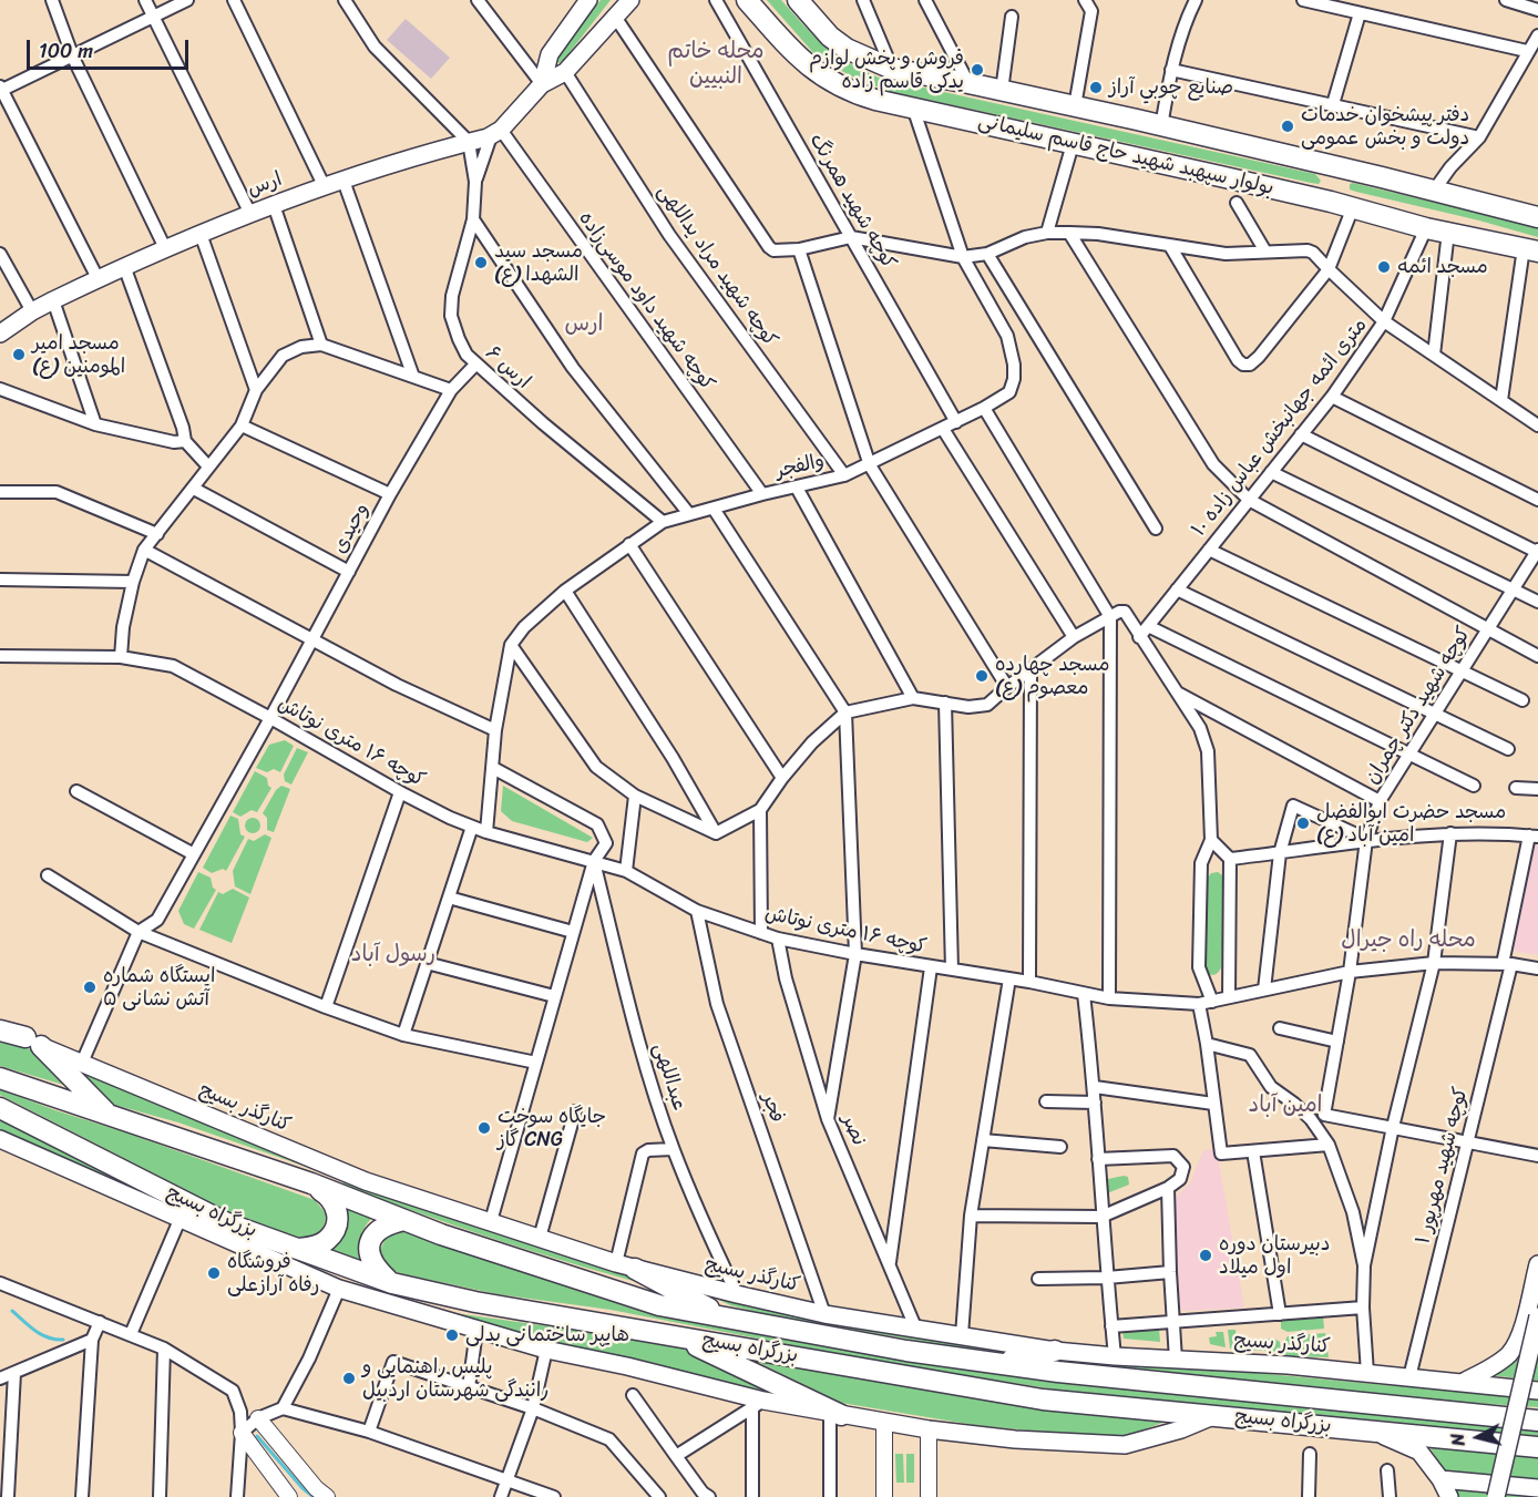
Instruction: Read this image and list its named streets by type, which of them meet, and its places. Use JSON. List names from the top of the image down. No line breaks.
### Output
{"streets":{"main road":["بولوار سپهبد شهید حاج قاسم سلیمانی","ارس","کنارگذر بسیج","بزرگراه بسیج"],"street":["کوچه شهید همرنگ","کوچه شهید مراد یداللهی","کوچه شهید داود موسی‌زاده","ارس ۶","۱۰ متری ائمه جهانبخش عباس زاده","والفجر","وحیدی","کوچه شهید دکتر چمران","کوچه ۱۶ متری نوتاش","عبداللهی","فجر","نصر","کوچه شهید مهرپور ۱"]},"crossings":[["بولوار سپهبد شهید حاج قاسم سلیمانی","۱۰ متری ائمه جهانبخش عباس زاده"],["بولوار سپهبد شهید حاج قاسم سلیمانی","والفجر"],["ارس","کوچه شهید داود موسی‌زاده"],["ارس","ارس ۶"],["کوچه شهید همرنگ","والفجر"],["کوچه شهید مراد یداللهی","والفجر"],["کوچه شهید داود موسی‌زاده","والفجر"],["ارس ۶","والفجر"],["ارس ۶","وحیدی"],["وحیدی","کوچه ۱۶ متری نوتاش"],["کوچه شهید دکتر چمران","کوچه ۱۶ متری نوتاش"],["کوچه ۱۶ متری نوتاش","عبداللهی"],["کوچه ۱۶ متری نوتاش","فجر"],["کوچه ۱۶ متری نوتاش","نصر"],["کوچه ۱۶ متری نوتاش","کوچه شهید مهرپور ۱"],["عبداللهی","کنارگذر بسیج"],["کنارگذر بسیج","فجر"],["کنارگذر بسیج","نصر"],["کنارگذر بسیج","کوچه شهید مهرپور ۱"]],"districts":["محله خاتم النبیین","ارس","محله راه جیرال","رسول آباد","امین آباد"],"places":["فروش و پخش لوازم یدکی قاسم زاده","صنايع چوبي آراز","دفتر پیشخوان خدمات دولت و بخش عمومی","مسجد سید الشهدا (ع)","مسجد ائمه","مسجد امیر المومنین (ع)","مسجد چهارده معصوم (ع)","مسجد حضرت ابوالفضل (ع) امین آباد","ایستگاه شماره ۵ آتش نشانی","جایگاه سوخت گاز CNG","دبیرستان دوره اول میلاد","فروشگاه رفاه آرازعلی","هایپر ساختمانی بدلی","پلیس راهنمایی و رانندگی شهرستان اردبیل"],"scale_bar":"100 m","north":"left"}
